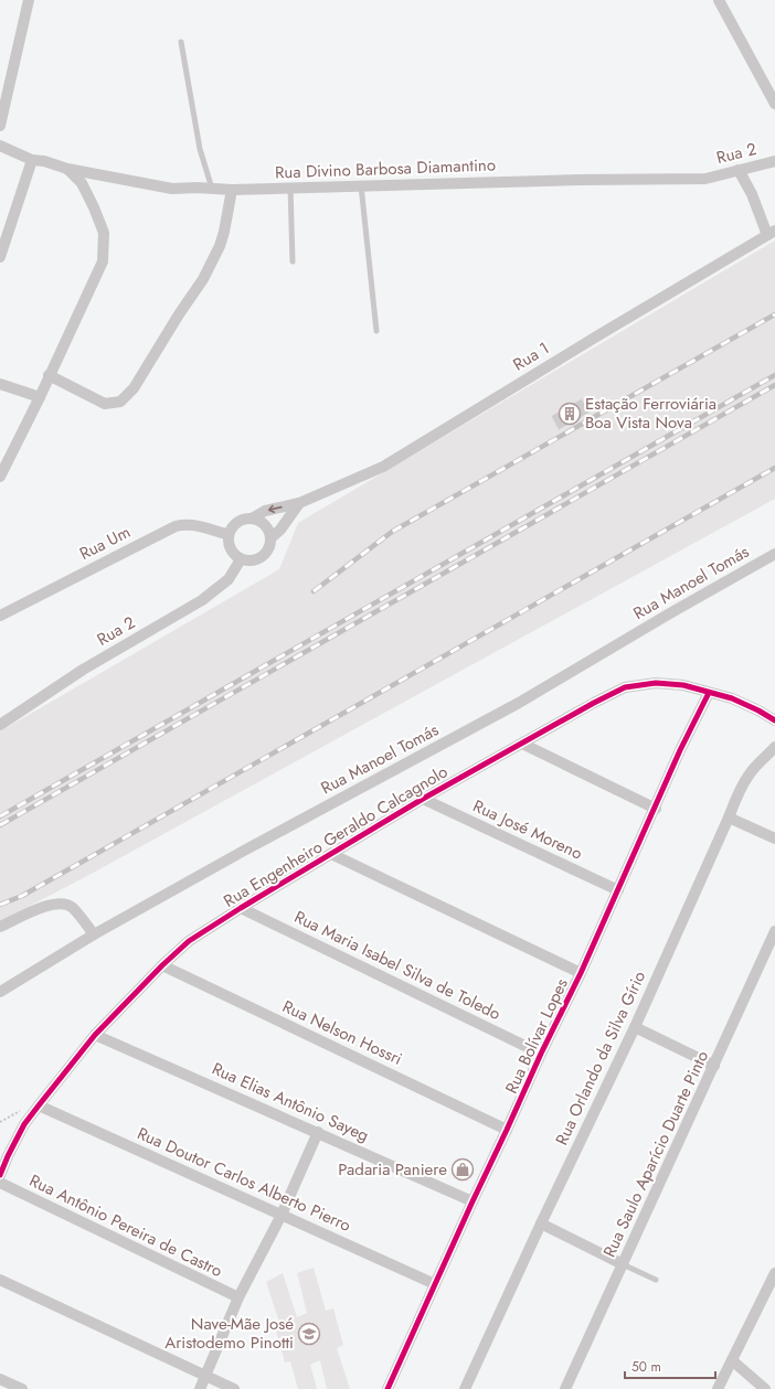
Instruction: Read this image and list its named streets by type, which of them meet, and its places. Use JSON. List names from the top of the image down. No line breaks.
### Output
{"streets":{"street":["Rua 2","Rua Divino Barbosa Diamantino","Rua 1","Rua Um","Rua Manoel Tomás","Rua José Moreno","Rua Engenheiro Geraldo Calcagnolo","Rua Maria Isabel Silva de Toledo","Rua Nelson Hossri","Rua Bolívar Lopes","Rua Orlando da Silva Gírio","Rua Elias Antônio Sayeg","Rua Saulo Aparício Duarte Pinto","Rua Doutor Carlos Alberto Pierro","Rua Antônio Pereira de Castro"]},"crossings":[["Rua 2","Rua Divino Barbosa Diamantino"],["Rua 2","Rua 1"],["Rua 2","Rua Um"],["Rua 1","Rua Um"],["Rua José Moreno","Rua Engenheiro Geraldo Calcagnolo"],["Rua José Moreno","Rua Bolívar Lopes"],["Rua Engenheiro Geraldo Calcagnolo","Rua Maria Isabel Silva de Toledo"],["Rua Engenheiro Geraldo Calcagnolo","Rua Nelson Hossri"],["Rua Engenheiro Geraldo Calcagnolo","Rua Bolívar Lopes"],["Rua Engenheiro Geraldo Calcagnolo","Rua Elias Antônio Sayeg"],["Rua Engenheiro Geraldo Calcagnolo","Rua Doutor Carlos Alberto Pierro"],["Rua Maria Isabel Silva de Toledo","Rua Bolívar Lopes"],["Rua Nelson Hossri","Rua Bolívar Lopes"],["Rua Bolívar Lopes","Rua Elias Antônio Sayeg"],["Rua Bolívar Lopes","Rua Doutor Carlos Alberto Pierro"]],"places":{"building":["Estação Ferroviária Boa Vista Nova"],"shop":["Padaria Paniere"],"school or university":["Nave-Mãe José Aristodemo Pinotti"]},"scale_bar":"50 m"}
